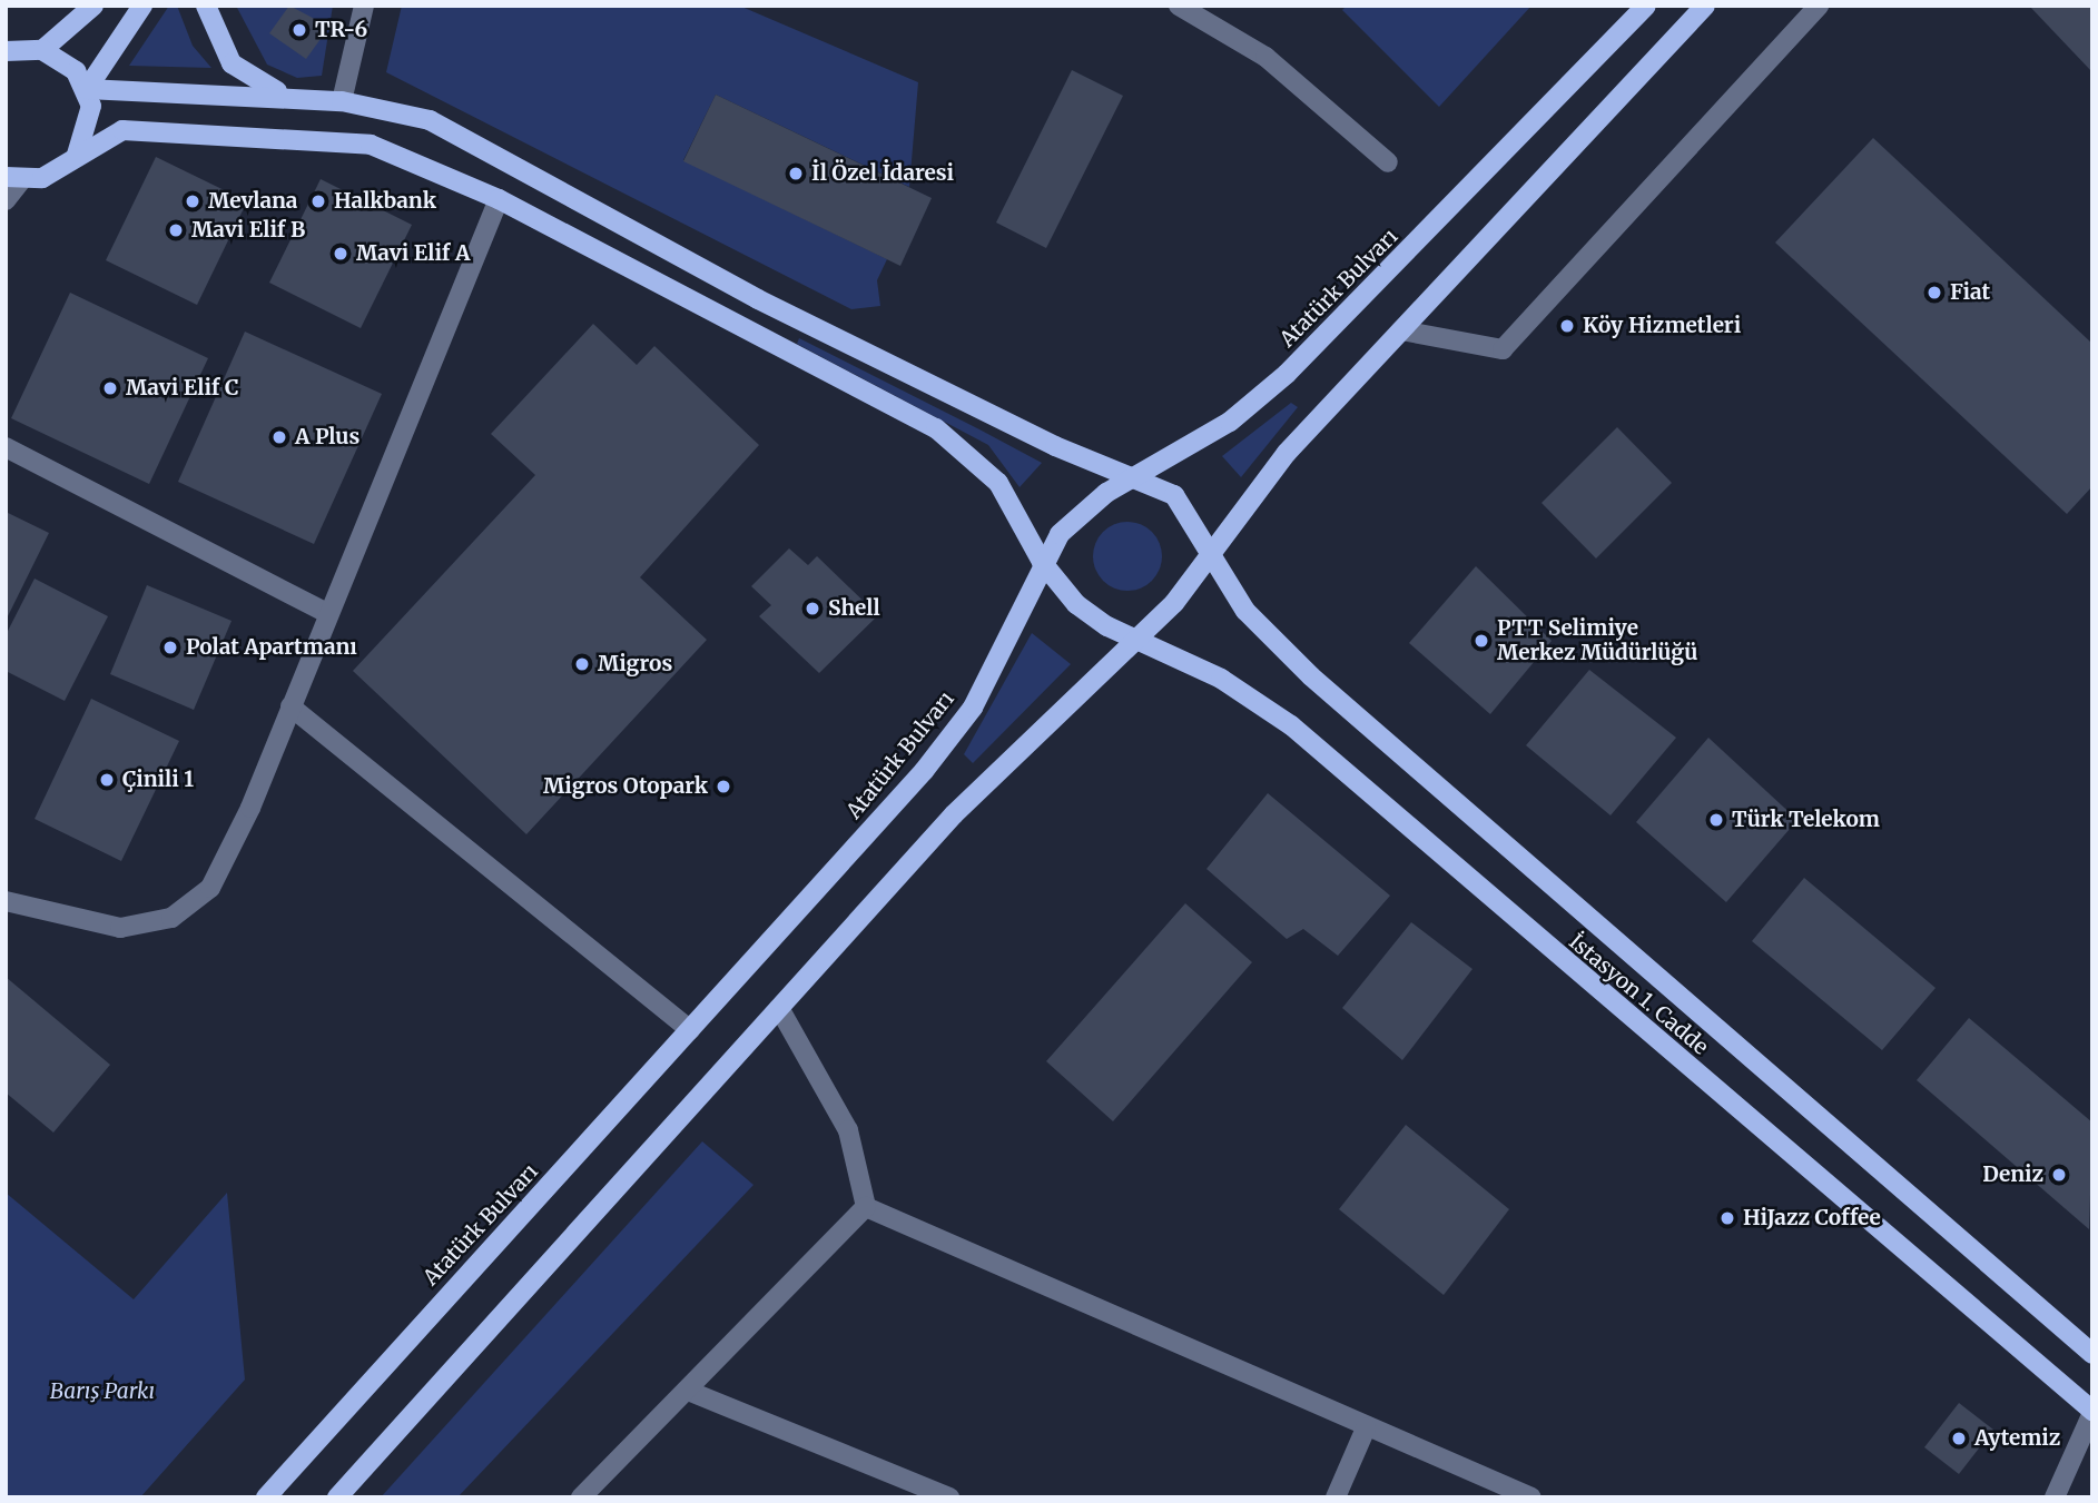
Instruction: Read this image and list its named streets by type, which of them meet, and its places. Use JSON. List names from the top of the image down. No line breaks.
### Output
{"streets":{"main road":["Atatürk Bulvarı","İstasyon 1. Cadde"]},"crossings":[["Atatürk Bulvarı","İstasyon 1. Cadde"]],"parks":["Barış Parkı"],"places":["TR-6","İl Özel İdaresi","Mevlana","Halkbank","Mavi Elif B","Mavi Elif A","Fiat","Köy Hizmetleri","Mavi Elif C","A Plus","Shell","PTT Selimiye Merkez Müdürlüğü","Polat Apartmanı","Migros","Çinili 1","Migros Otopark","Türk Telekom","Deniz","HiJazz Coffee","Aytemiz"]}
